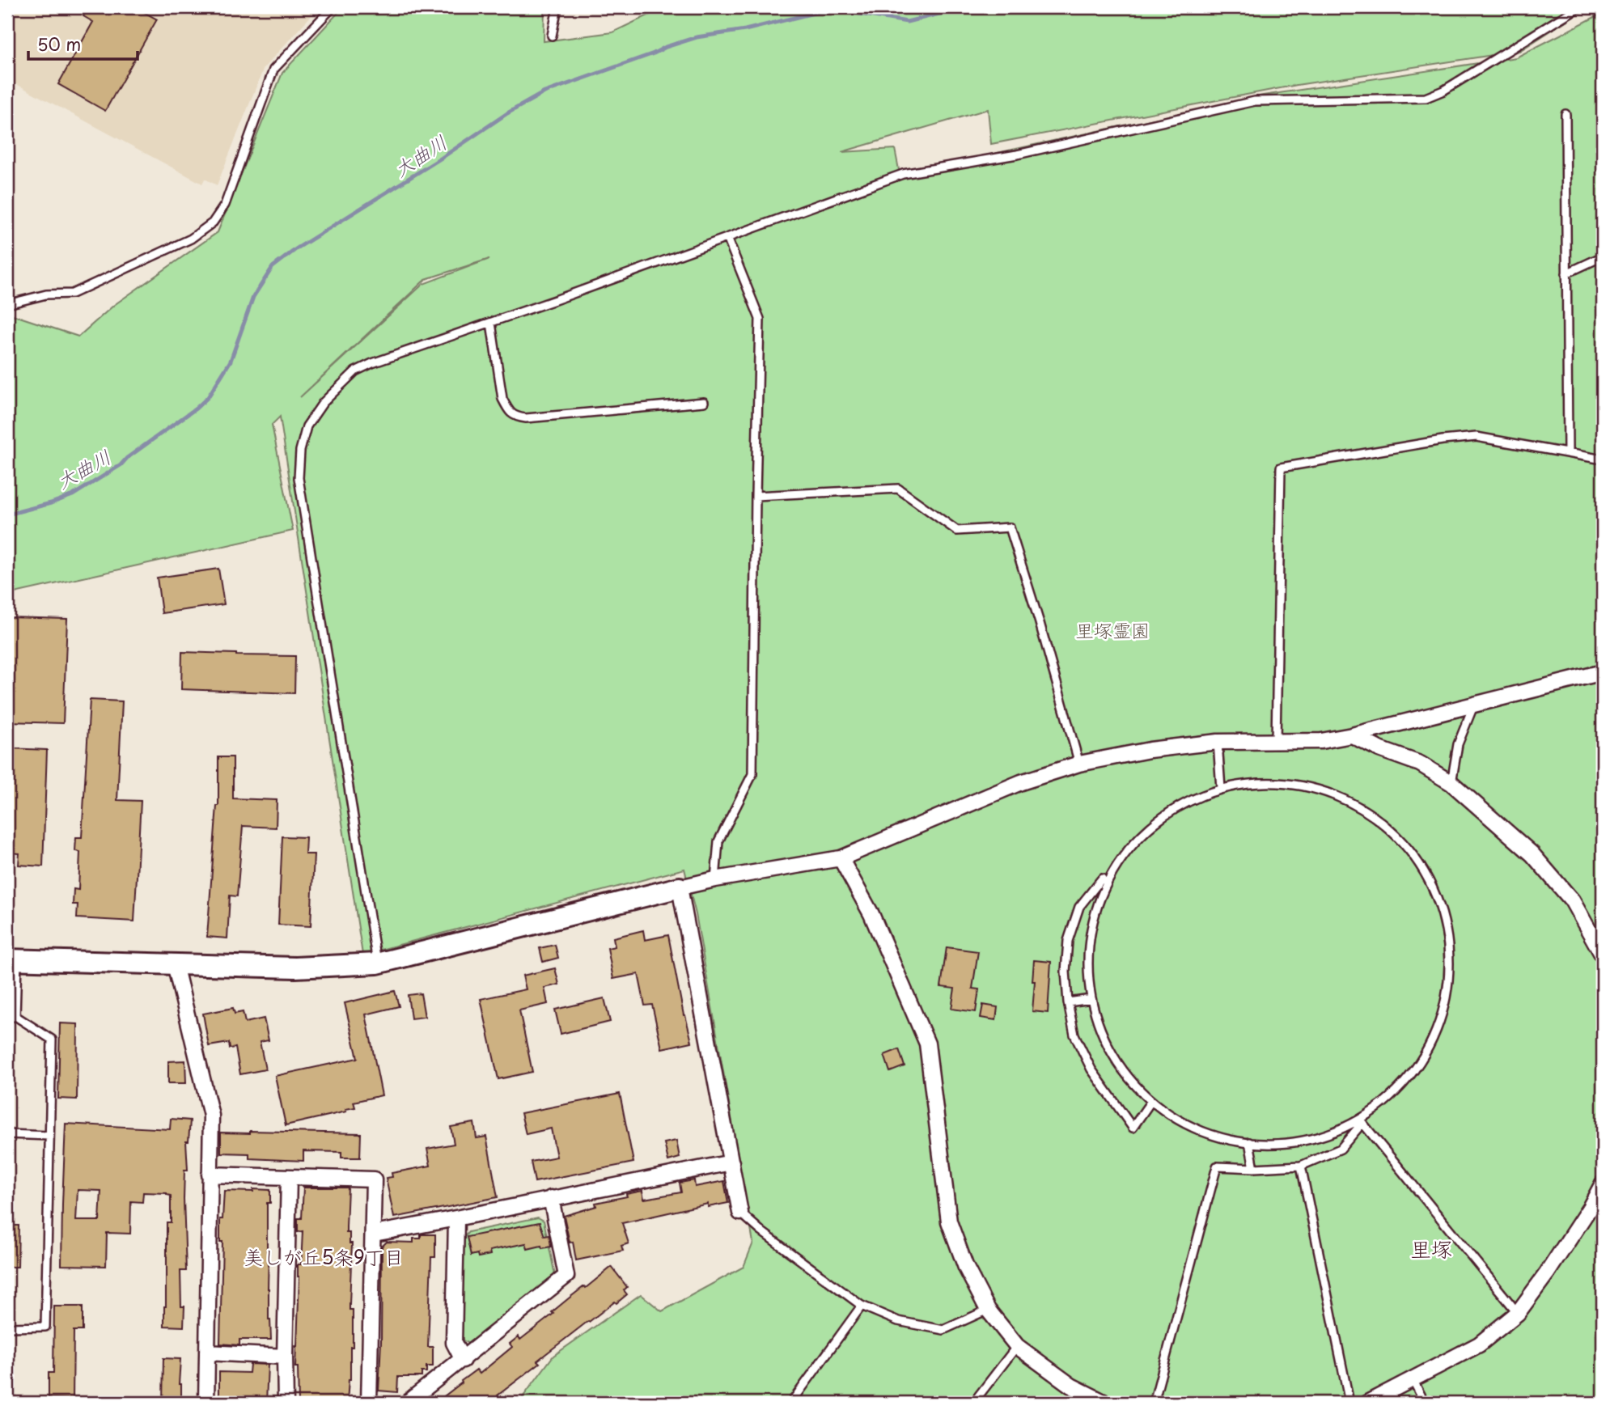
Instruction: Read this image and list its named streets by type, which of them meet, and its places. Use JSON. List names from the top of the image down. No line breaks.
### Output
{"districts":["里塚","美しが丘5条9丁目"],"water":["大曲川"],"parks":["里塚霊園"],"scale_bar":"50 m"}
